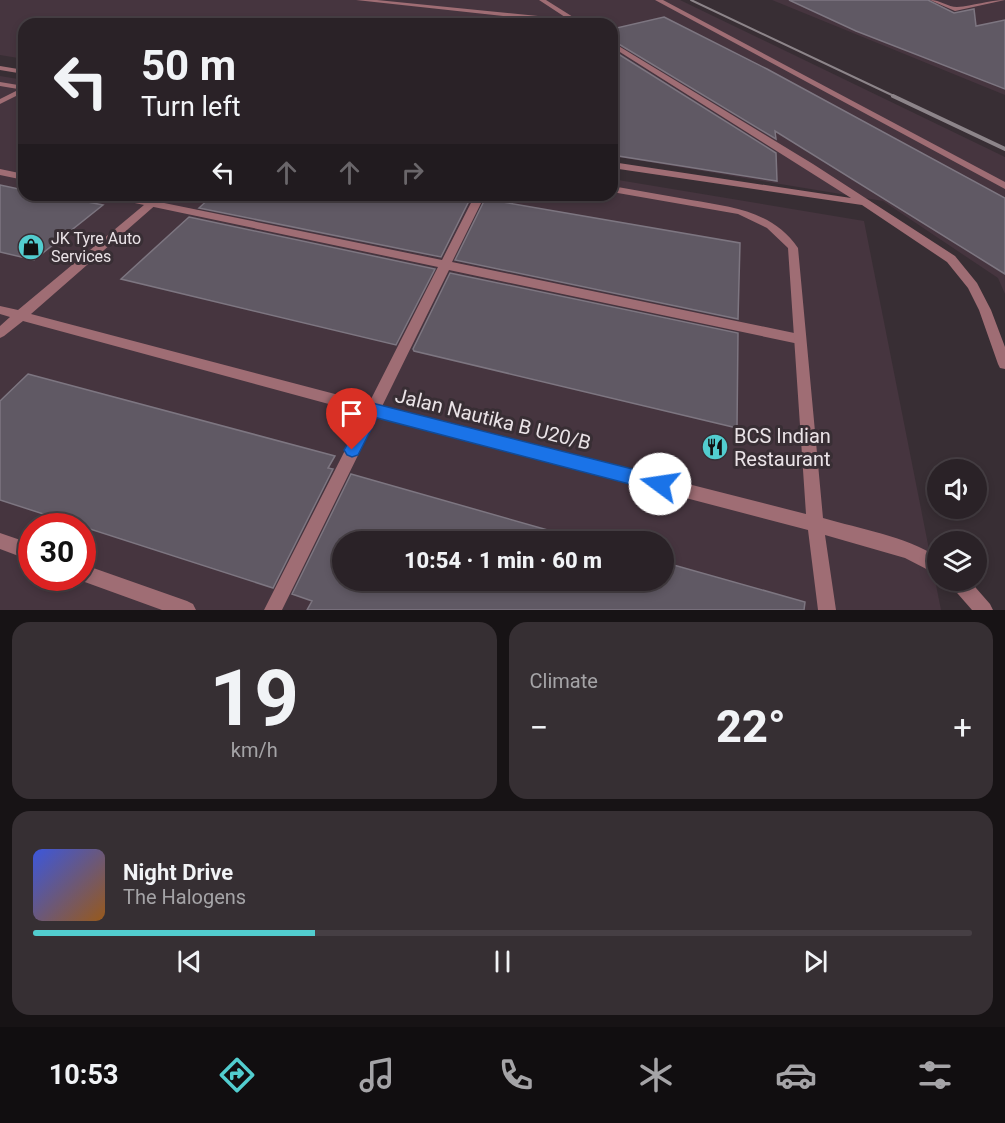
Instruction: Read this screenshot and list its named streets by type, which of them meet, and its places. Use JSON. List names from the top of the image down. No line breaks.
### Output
{"streets":{"street":["Jalan Nautika B U20/B"]},"places":{"shop":["JK Tyre Auto Services"],"restaurant":["BCS Indian Restaurant"]},"page":{"turn":["50 m","Turn left"],"limit":"30","trip":"10:54 · 1 min · 60 m","tile":[["19","km/h"],"Climate"],"heat":["−","22°","+"],"song":["Night Drive","The Halogens"],"tabs":"10:53"}}
